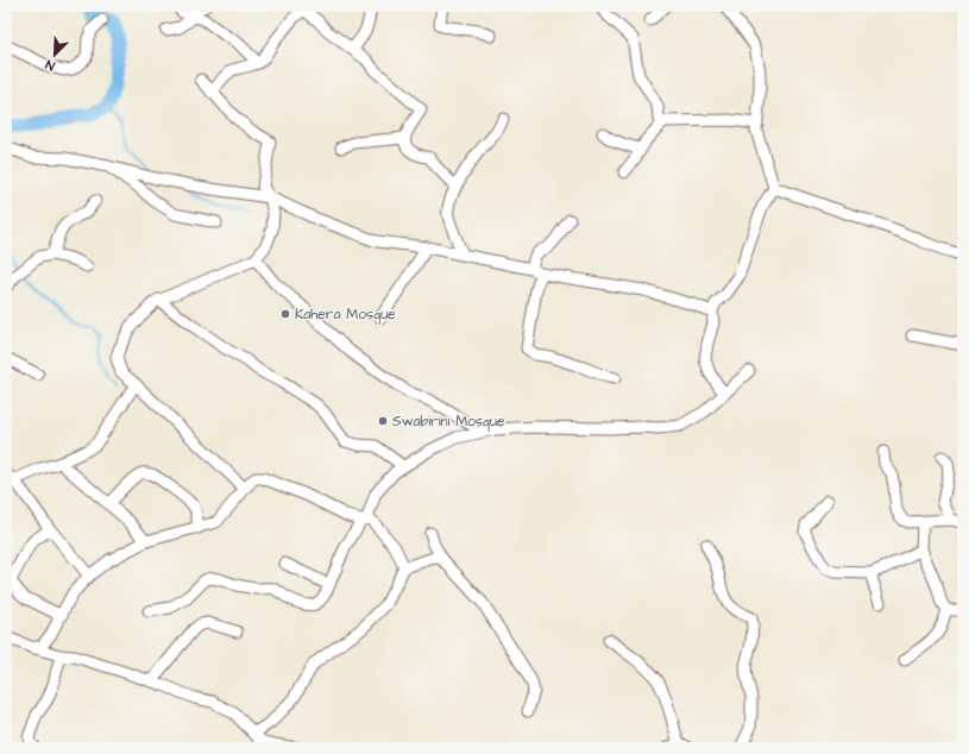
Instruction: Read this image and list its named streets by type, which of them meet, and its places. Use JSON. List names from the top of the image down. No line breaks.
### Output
{"places":["Kahera Mosque","Swabirini Mosque"],"north":"bottom left"}
